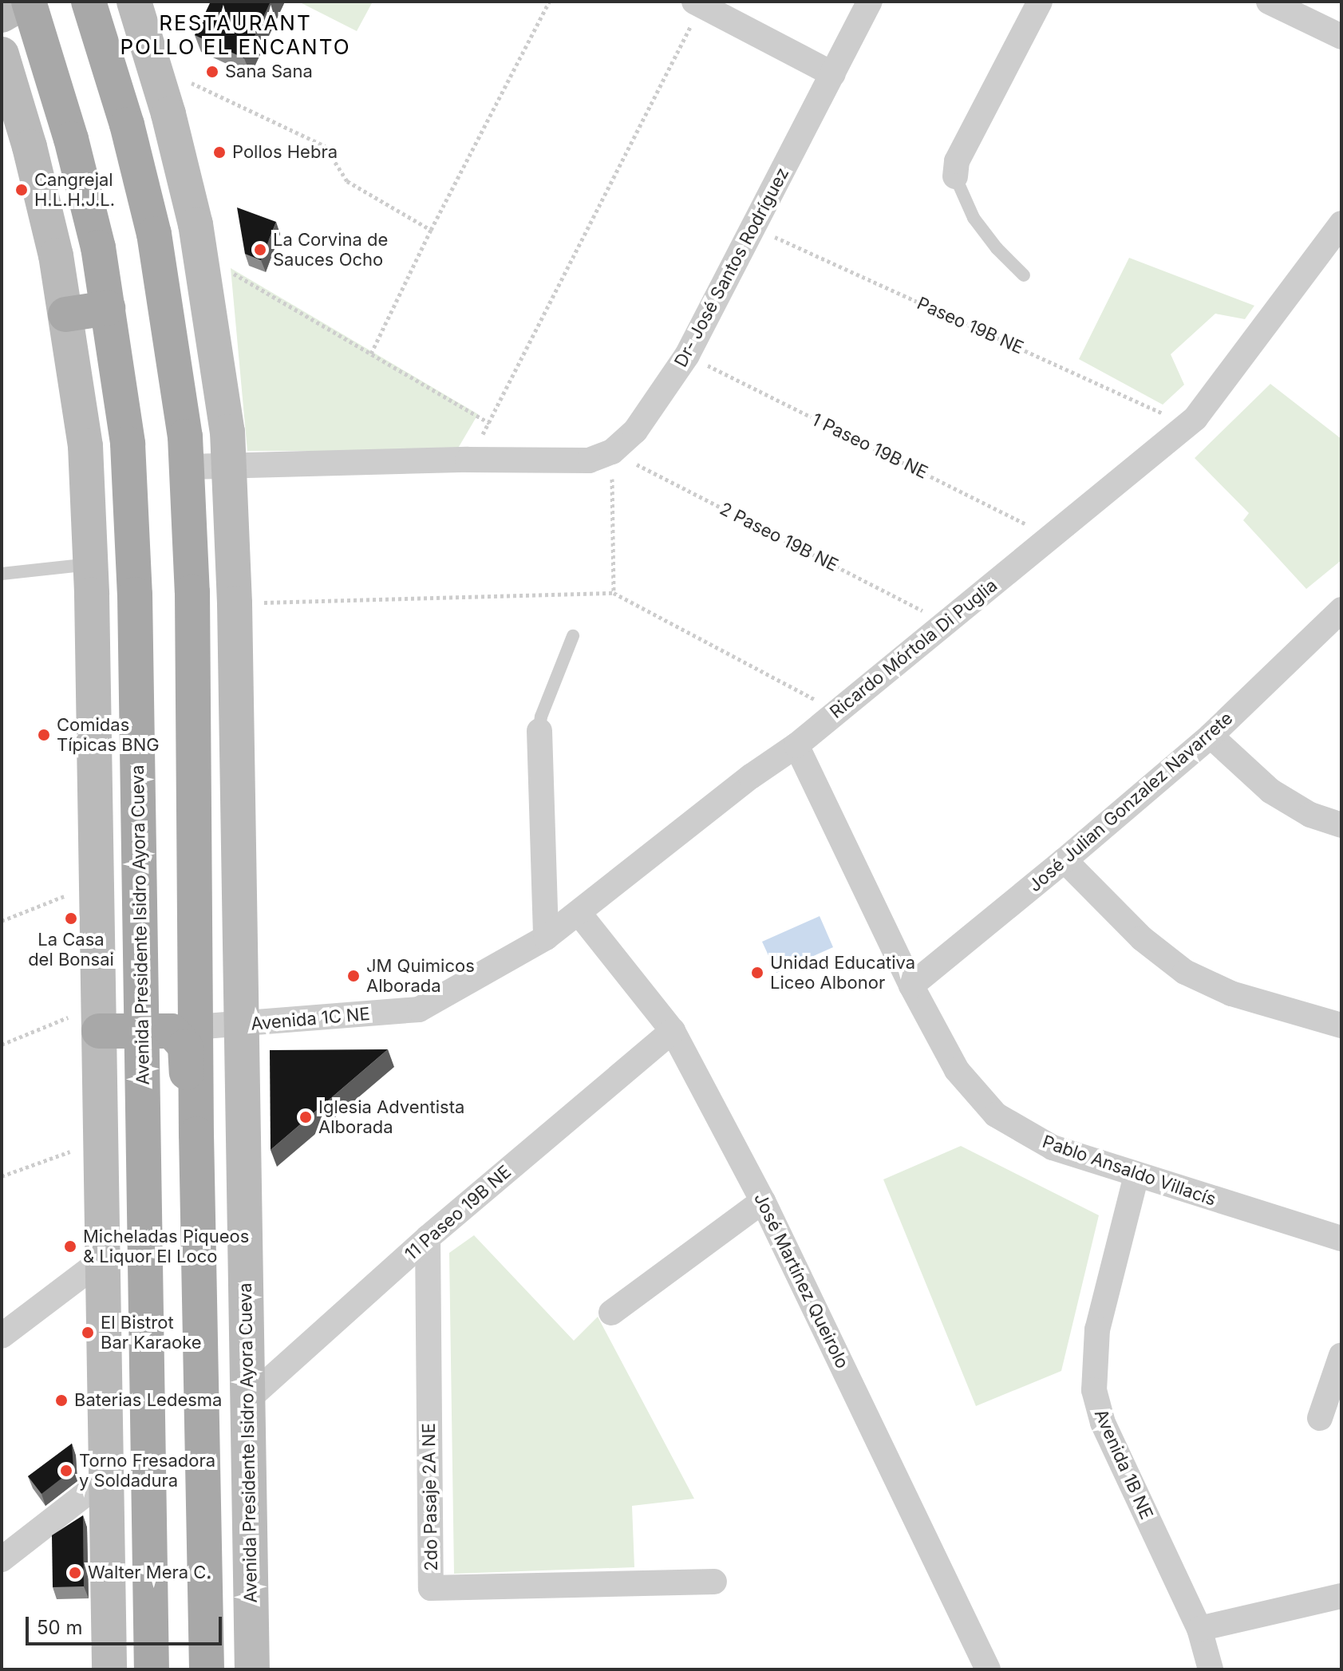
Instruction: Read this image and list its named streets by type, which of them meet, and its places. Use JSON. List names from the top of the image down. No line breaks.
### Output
{"streets":{"main road":["Avenida Presidente Isidro Ayora Cueva"],"street":["Dr- José Santos Rodríguez","Ricardo Mórtola Di Puglia","José Julian Gonzalez Navarrete","Avenida 1C NE","Pablo Ansaldo Villacís","11 Paseo 19B NE","José Martínez Queirolo","Avenida 1B NE","2do Pasaje 2A NE"],"path":["Paseo 19B NE","1 Paseo 19B NE","2 Paseo 19B NE"]},"crossings":[["Dr- José Santos Rodríguez","Paseo 19B NE"],["Dr- José Santos Rodríguez","1 Paseo 19B NE"],["Dr- José Santos Rodríguez","2 Paseo 19B NE"],["Dr- José Santos Rodríguez","Avenida Presidente Isidro Ayora Cueva"],["Paseo 19B NE","Ricardo Mórtola Di Puglia"],["1 Paseo 19B NE","Ricardo Mórtola Di Puglia"],["2 Paseo 19B NE","Ricardo Mórtola Di Puglia"],["Ricardo Mórtola Di Puglia","Avenida 1C NE"],["Ricardo Mórtola Di Puglia","Pablo Ansaldo Villacís"],["Ricardo Mórtola Di Puglia","José Martínez Queirolo"],["José Julian Gonzalez Navarrete","Pablo Ansaldo Villacís"],["Avenida Presidente Isidro Ayora Cueva","Avenida 1C NE"],["Avenida Presidente Isidro Ayora Cueva","11 Paseo 19B NE"],["Pablo Ansaldo Villacís","Avenida 1B NE"],["11 Paseo 19B NE","José Martínez Queirolo"],["11 Paseo 19B NE","2do Pasaje 2A NE"]],"districts":["RESTAURANT POLLO EL ENCANTO"],"places":["Sana Sana","Pollos Hebra","Cangrejal H.L.H.J.L.","La Corvina de Sauces Ocho","Comidas Típicas BNG","La Casa del Bonsai","Unidad Educativa Liceo Albonor","JM Quimicos Alborada","Iglesia Adventista Alborada","Micheladas Piqueos & Liquor El Loco","El Bistrot Bar Karaoke","Baterias Ledesma","Torno Fresadora y Soldadura","Walter Mera C."],"scale_bar":"50 m"}
